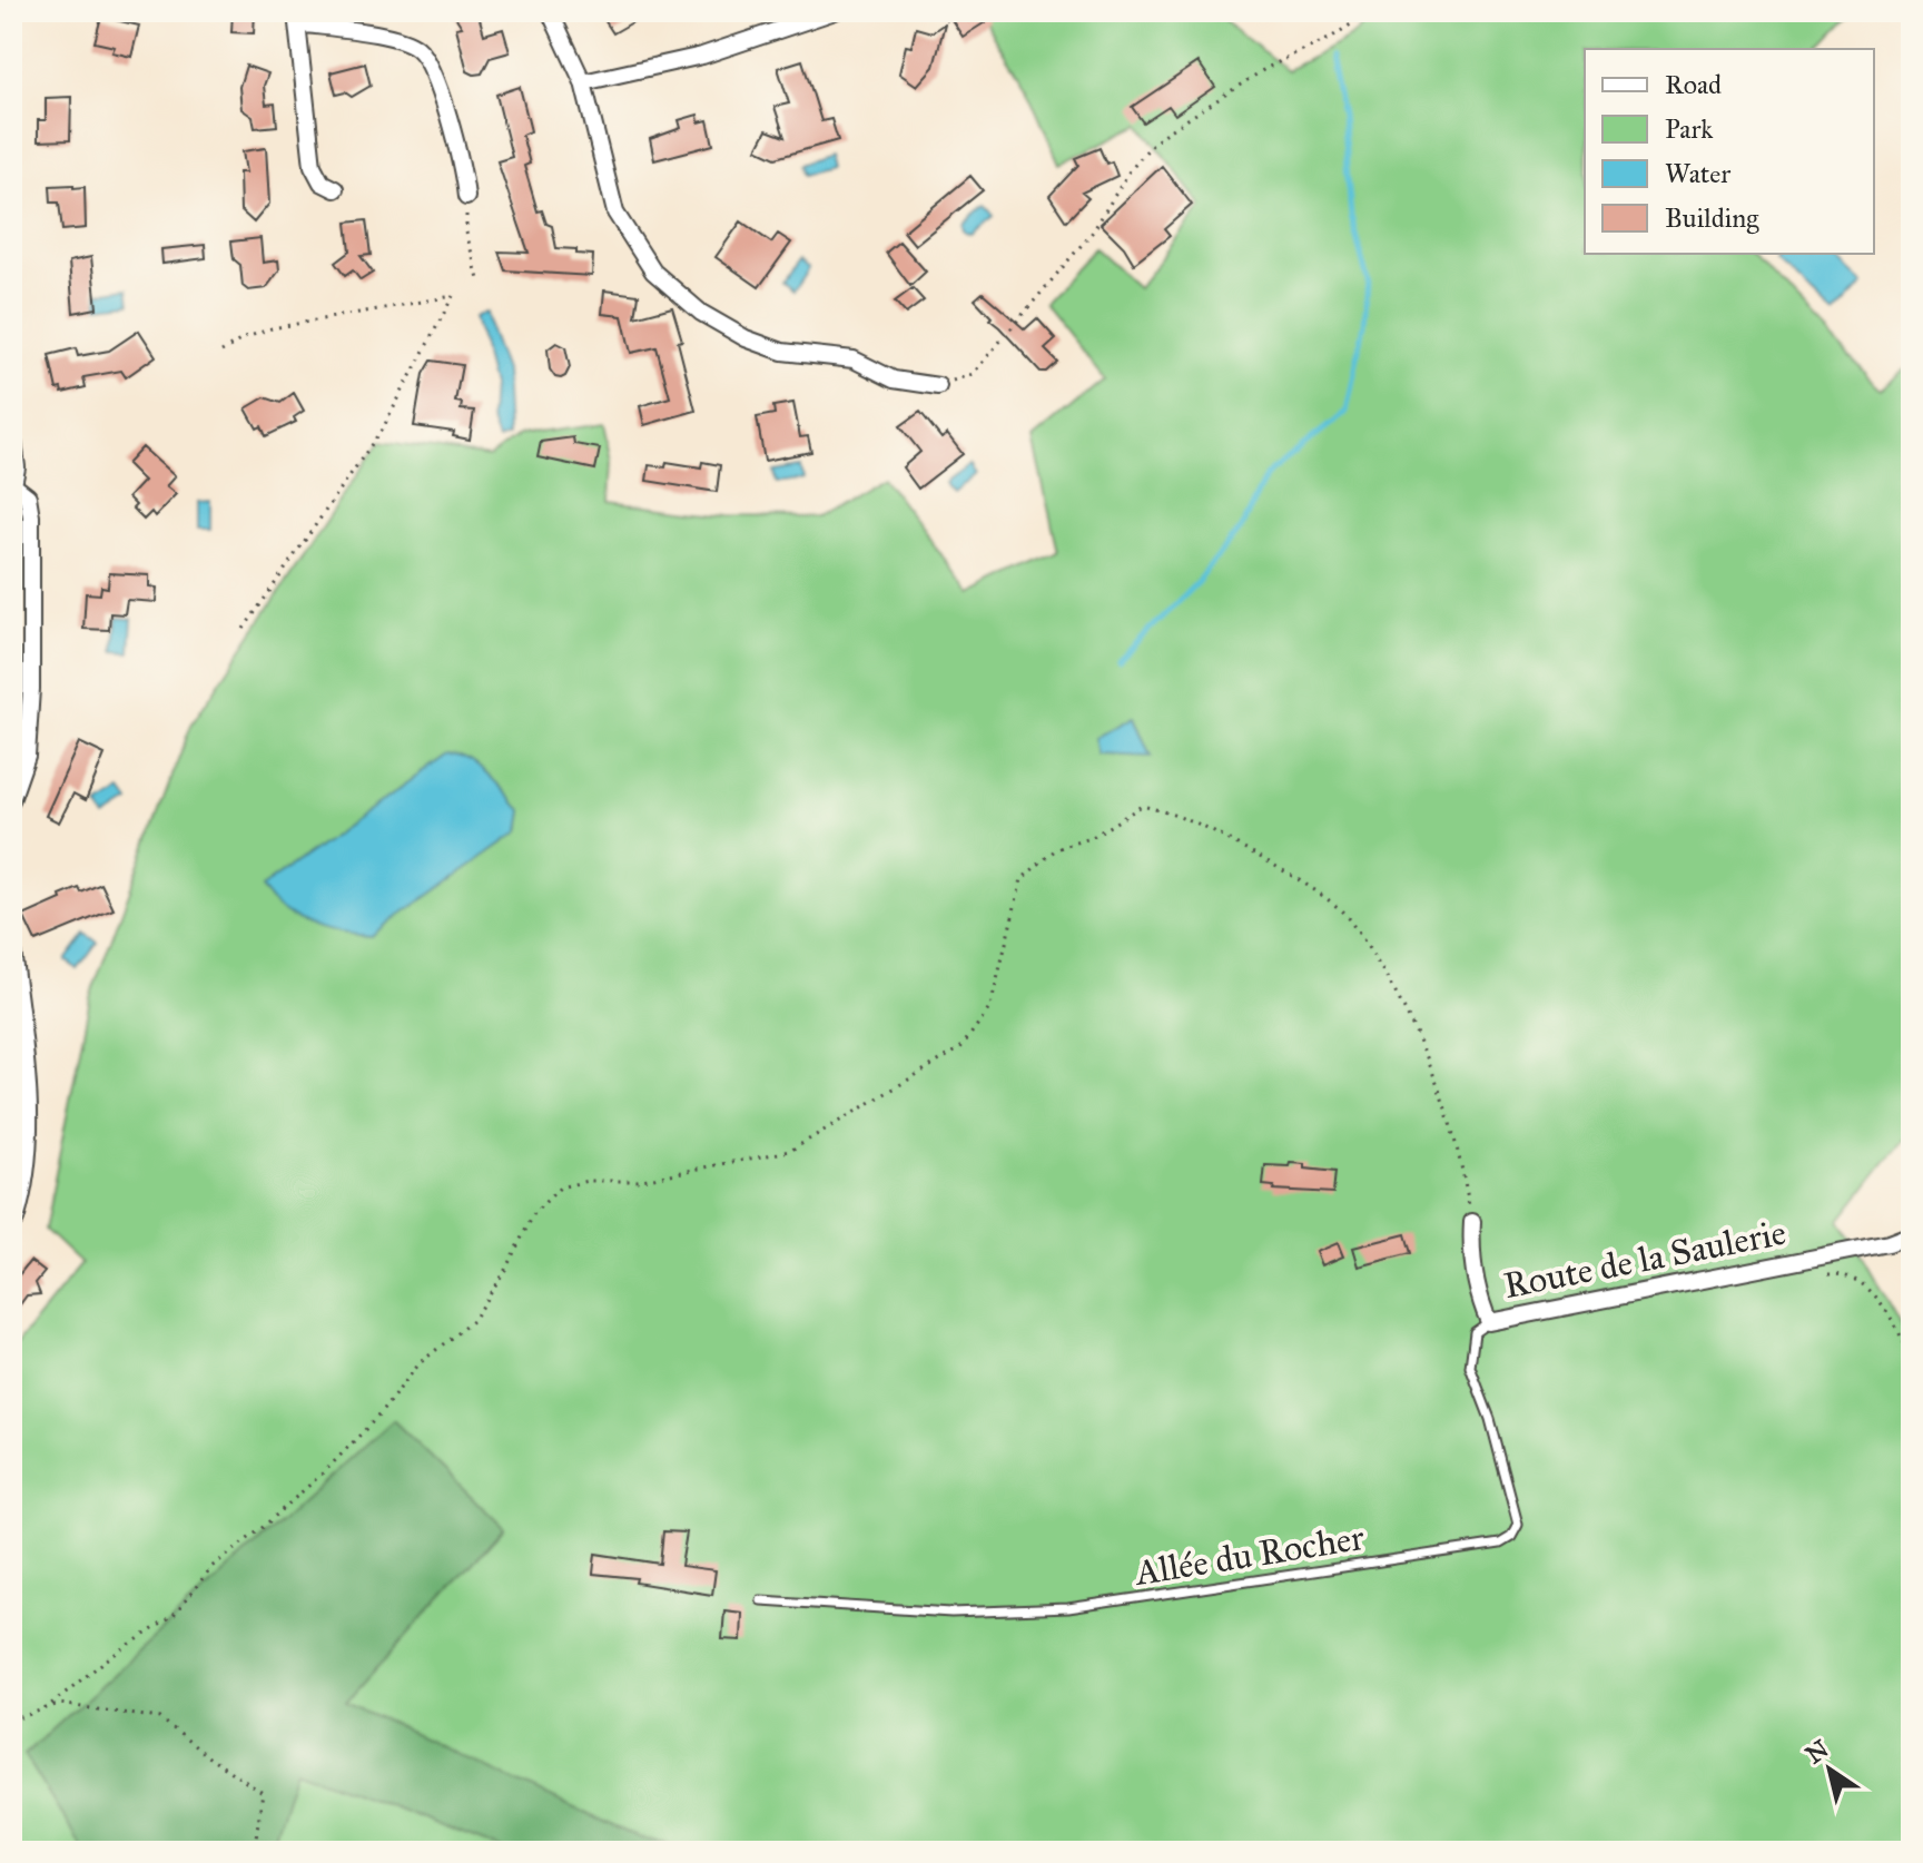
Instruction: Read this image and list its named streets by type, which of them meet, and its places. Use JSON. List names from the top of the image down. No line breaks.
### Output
{"streets":{"street":["Route de la Saulerie"],"lane":["Allée du Rocher"]},"crossings":[["Route de la Saulerie","Allée du Rocher"]],"legend":["Road","Park","Water","Building"],"north":"top left"}
